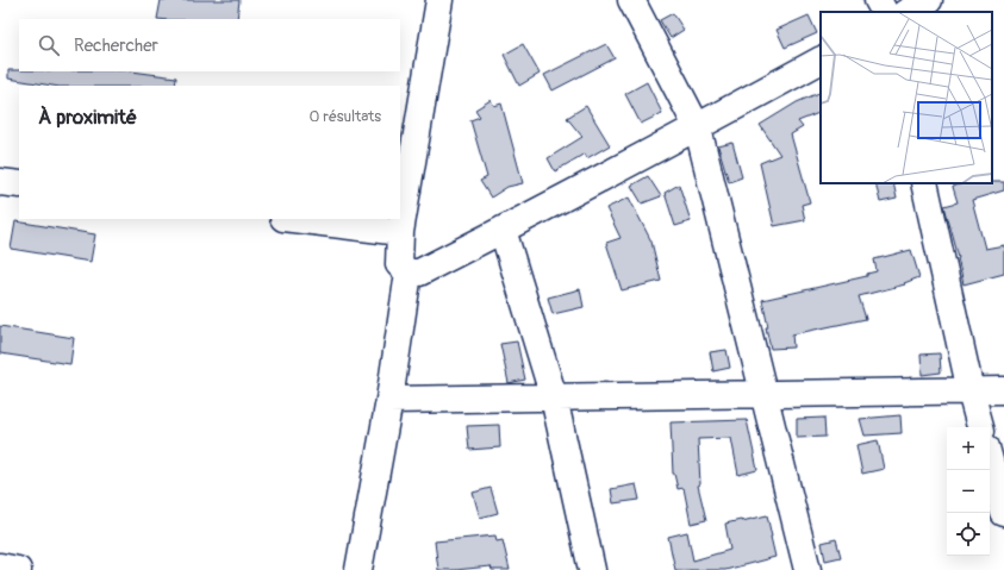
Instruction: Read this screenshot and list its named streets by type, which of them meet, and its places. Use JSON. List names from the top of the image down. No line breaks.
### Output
{"page":{"search":"Rechercher","heading":["À proximité","0 résultats"],"map_buttons":["+","−"]}}
